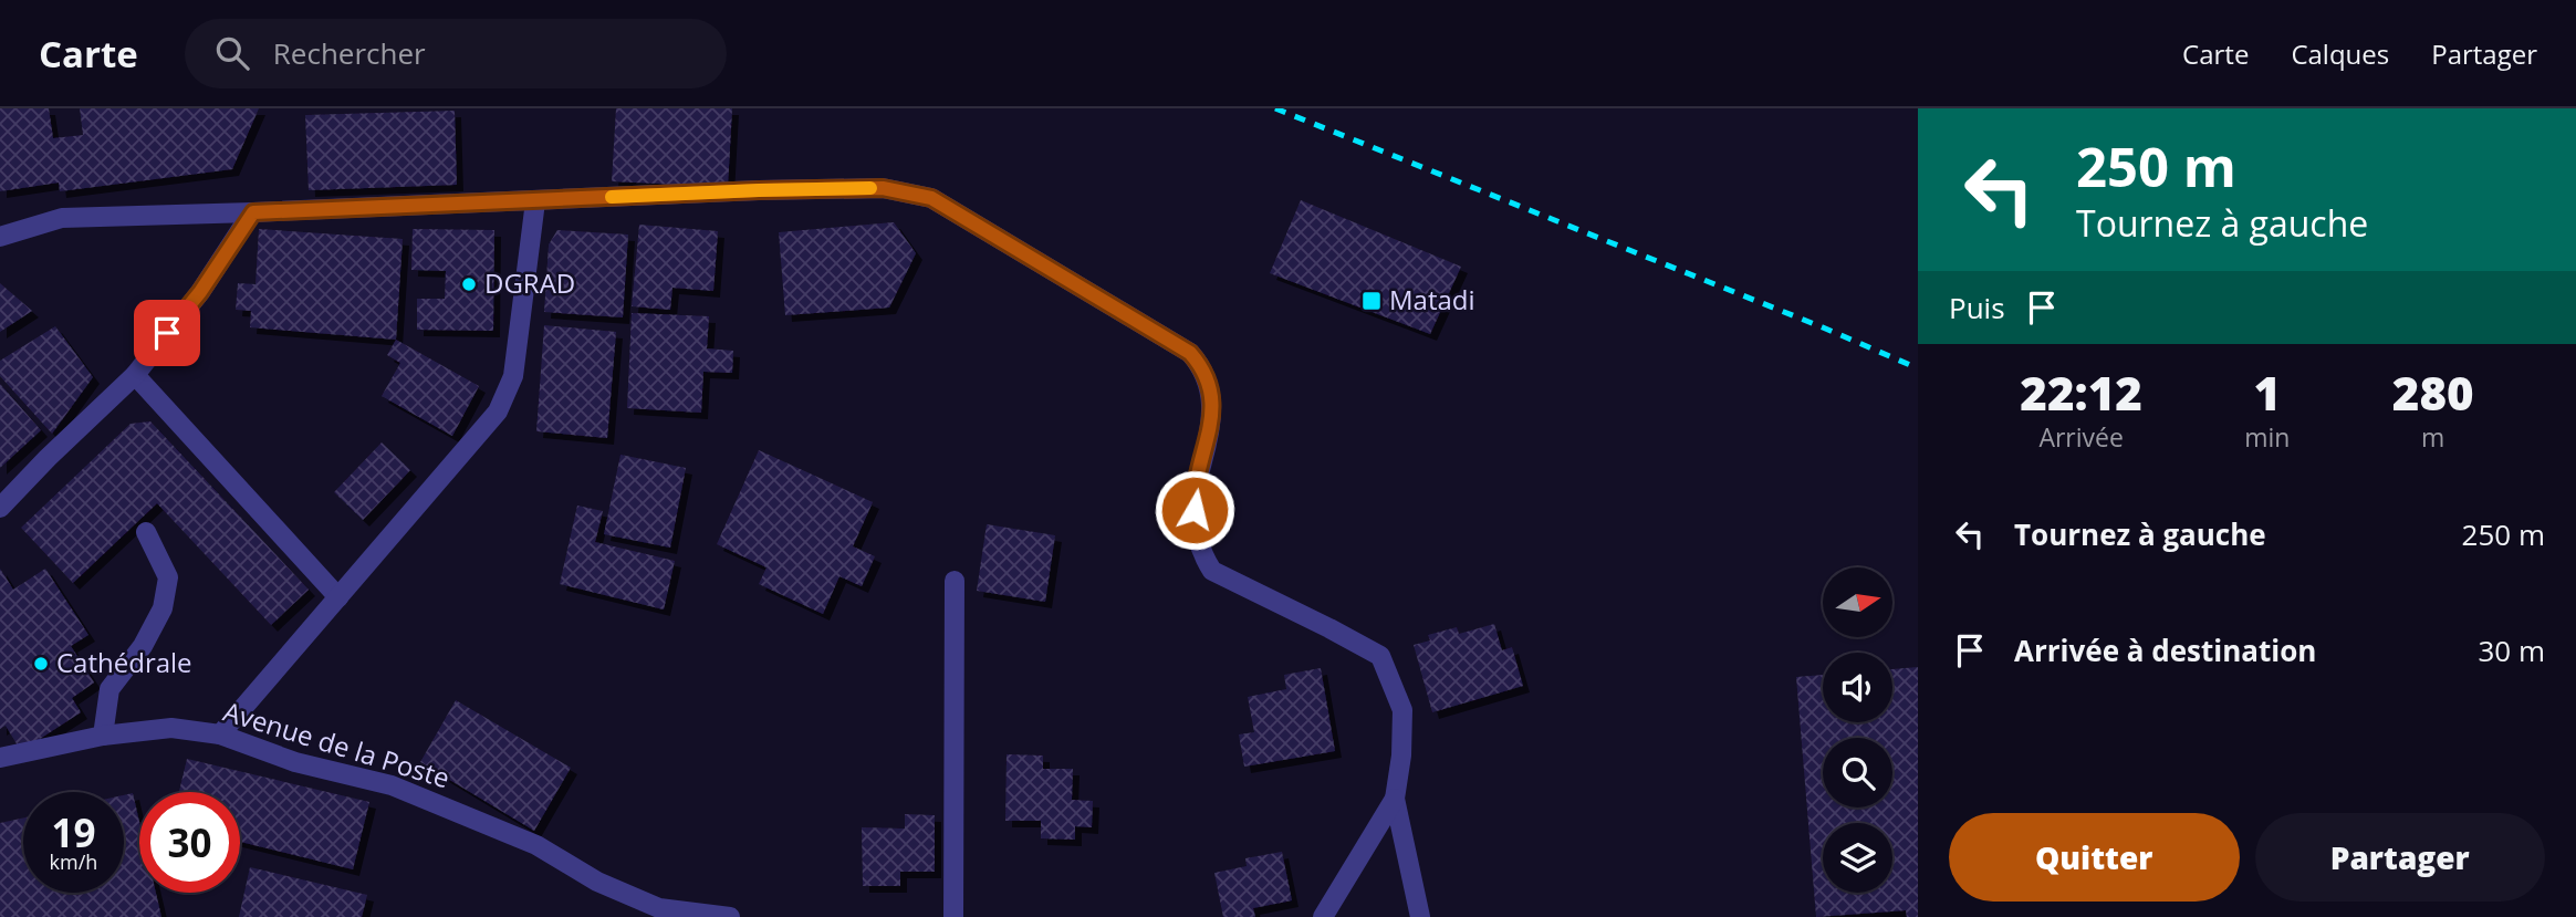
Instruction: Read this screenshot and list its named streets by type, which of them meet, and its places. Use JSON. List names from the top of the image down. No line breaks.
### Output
{"streets":{"street":["Avenue de la Poste"]},"places":{"other":["DGRAD","Cathédrale"],"transit":["Matadi"]},"north":"right","page":{"header":"Carte","search":"Rechercher","nav":["Carte","Calques","Partager"],"turn":["250 m","Tournez à gauche"],"then":"Puis","eta":["22:12","Arrivée","1","min","280","m"],"list":[{"name":"Tournez à gauche","value":"250 m"},{"name":"Arrivée à destination","value":"30 m"}],"speed":"19 km/h","limit":"30","buttons":["Quitter","Partager"]}}
